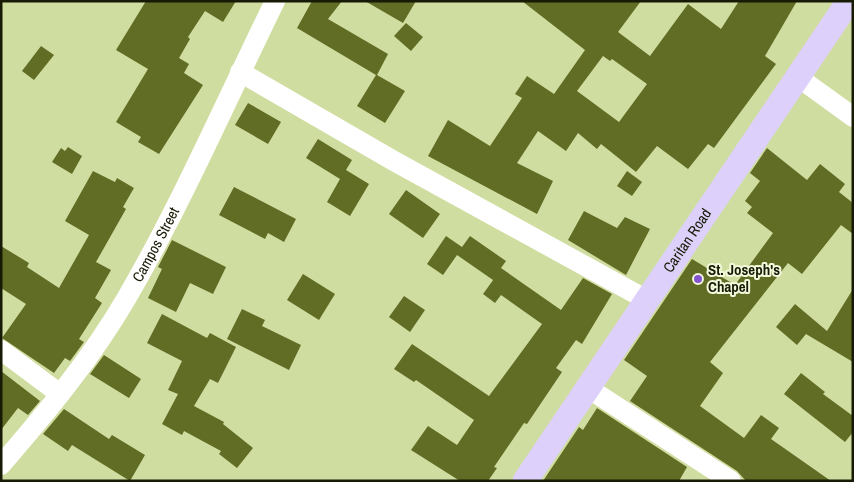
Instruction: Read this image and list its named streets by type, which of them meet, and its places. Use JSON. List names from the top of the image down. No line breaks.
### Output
{"streets":{"main road":["Caritan Road"],"street":["Campos Street"]},"places":["St. Joseph's Chapel"]}
